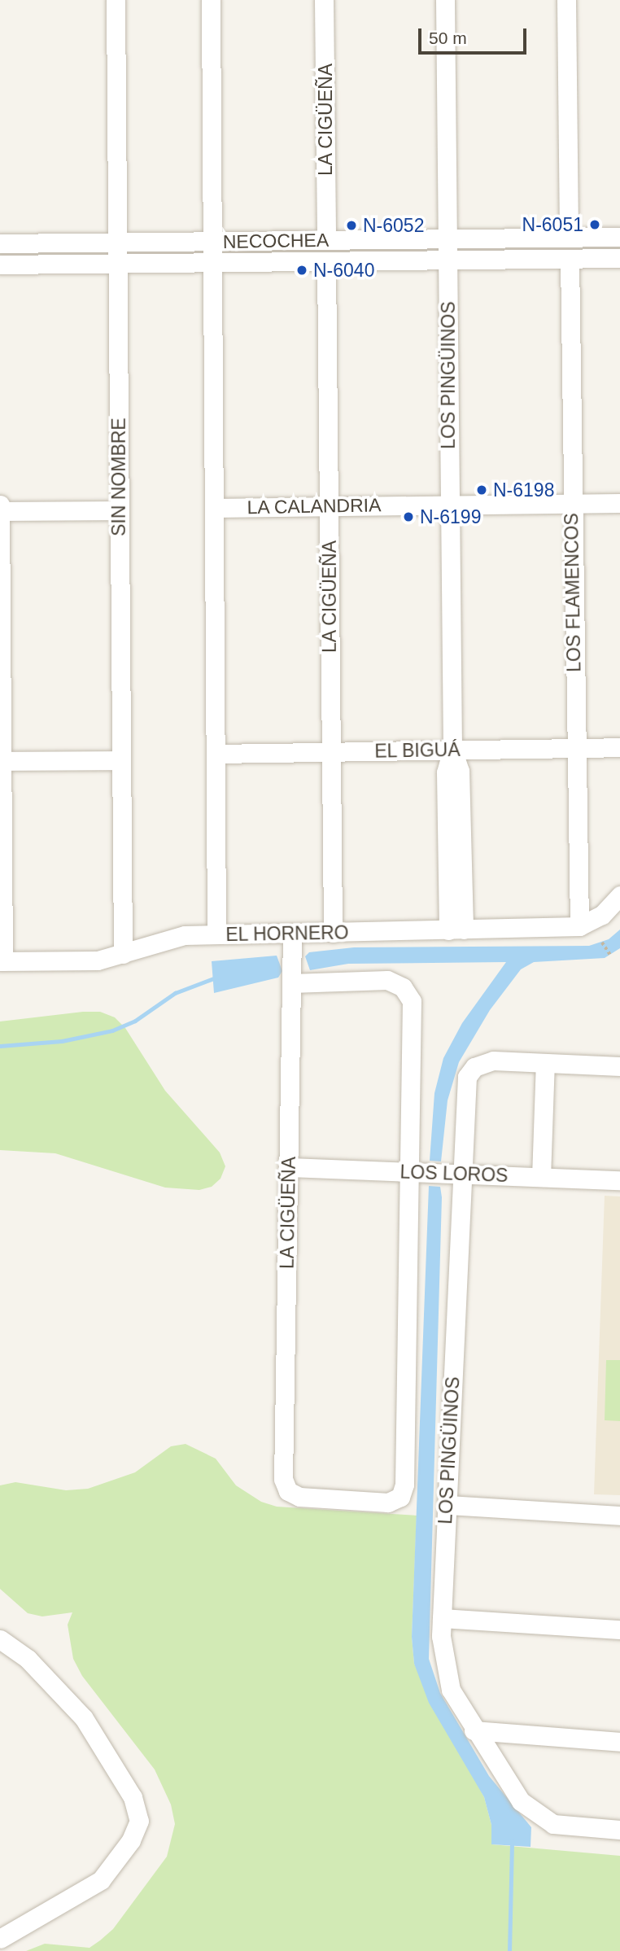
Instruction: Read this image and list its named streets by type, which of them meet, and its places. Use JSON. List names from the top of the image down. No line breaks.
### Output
{"streets":{"street":["LA CIGÜEÑA","NECOCHEA","LOS PINGÜINOS","SIN NOMBRE","LA CALANDRIA","LOS FLAMENCOS","EL BIGUÁ","EL HORNERO","LOS LOROS"]},"crossings":[["LA CIGÜEÑA","NECOCHEA"],["LA CIGÜEÑA","LA CALANDRIA"],["LA CIGÜEÑA","EL BIGUÁ"],["LA CIGÜEÑA","EL HORNERO"],["LA CIGÜEÑA","LOS LOROS"],["NECOCHEA","LOS PINGÜINOS"],["NECOCHEA","SIN NOMBRE"],["NECOCHEA","LOS FLAMENCOS"],["LOS PINGÜINOS","LA CALANDRIA"],["LOS PINGÜINOS","EL BIGUÁ"],["LOS PINGÜINOS","EL HORNERO"],["LOS PINGÜINOS","LOS LOROS"],["SIN NOMBRE","EL HORNERO"],["LA CALANDRIA","LOS FLAMENCOS"],["LOS FLAMENCOS","EL BIGUÁ"],["LOS FLAMENCOS","EL HORNERO"]],"places":["N-6051","N-6052","N-6040","N-6198","N-6199"],"scale_bar":"50 m"}
